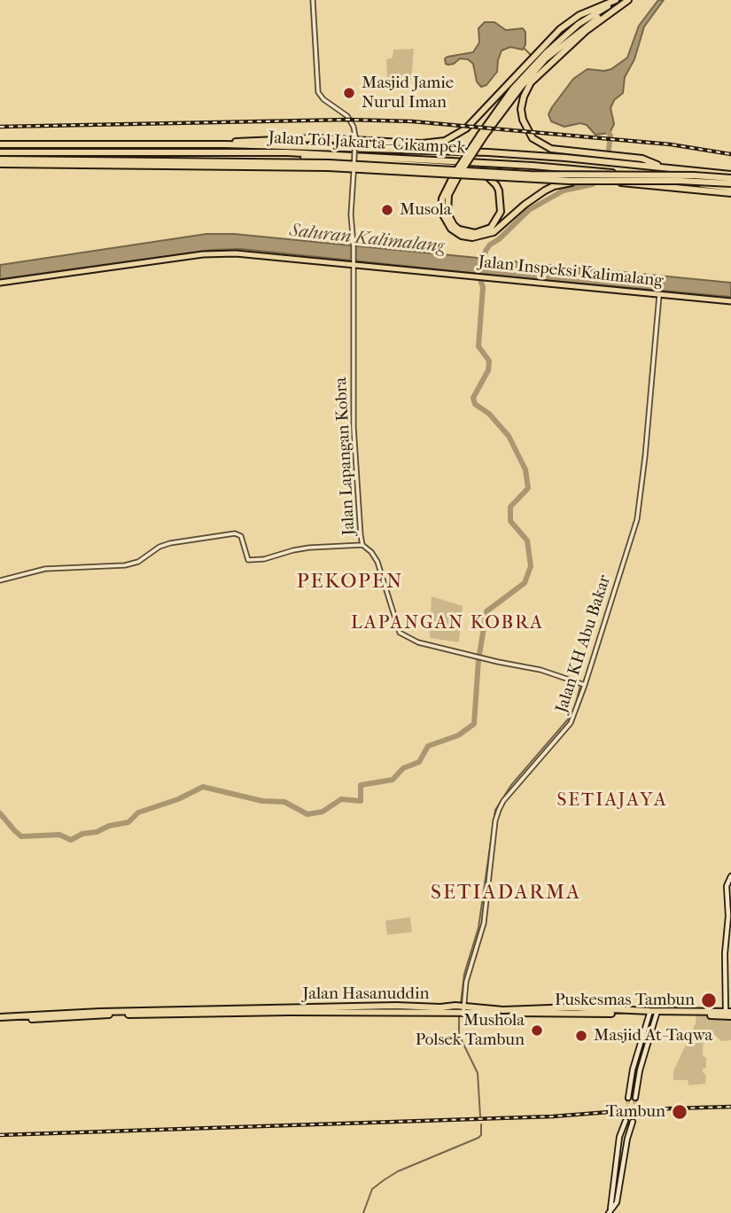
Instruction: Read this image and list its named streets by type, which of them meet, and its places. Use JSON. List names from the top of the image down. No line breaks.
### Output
{"streets":{"highway":["Jalan Tol Jakarta–Cikampek","Jalan Hasanuddin"],"main road":["Jalan Inspeksi Kalimalang"],"street":["Jalan Lapangan Kobra","Jalan KH Abu Bakar"]},"crossings":[["Jalan Inspeksi Kalimalang","Jalan Lapangan Kobra"],["Jalan Inspeksi Kalimalang","Jalan KH Abu Bakar"],["Jalan Lapangan Kobra","Jalan KH Abu Bakar"],["Jalan KH Abu Bakar","Jalan Hasanuddin"]],"districts":["PEKOPEN","LAPANGAN KOBRA","SETIAJAYA","SETIADARMA"],"water":["Saluran Kalimalang"],"places":["Masjid Jamie Nurul Iman","Musola","Puskesmas Tambun","Mushola Polsek Tambun","Masjid At-Taqwa","Tambun"]}
